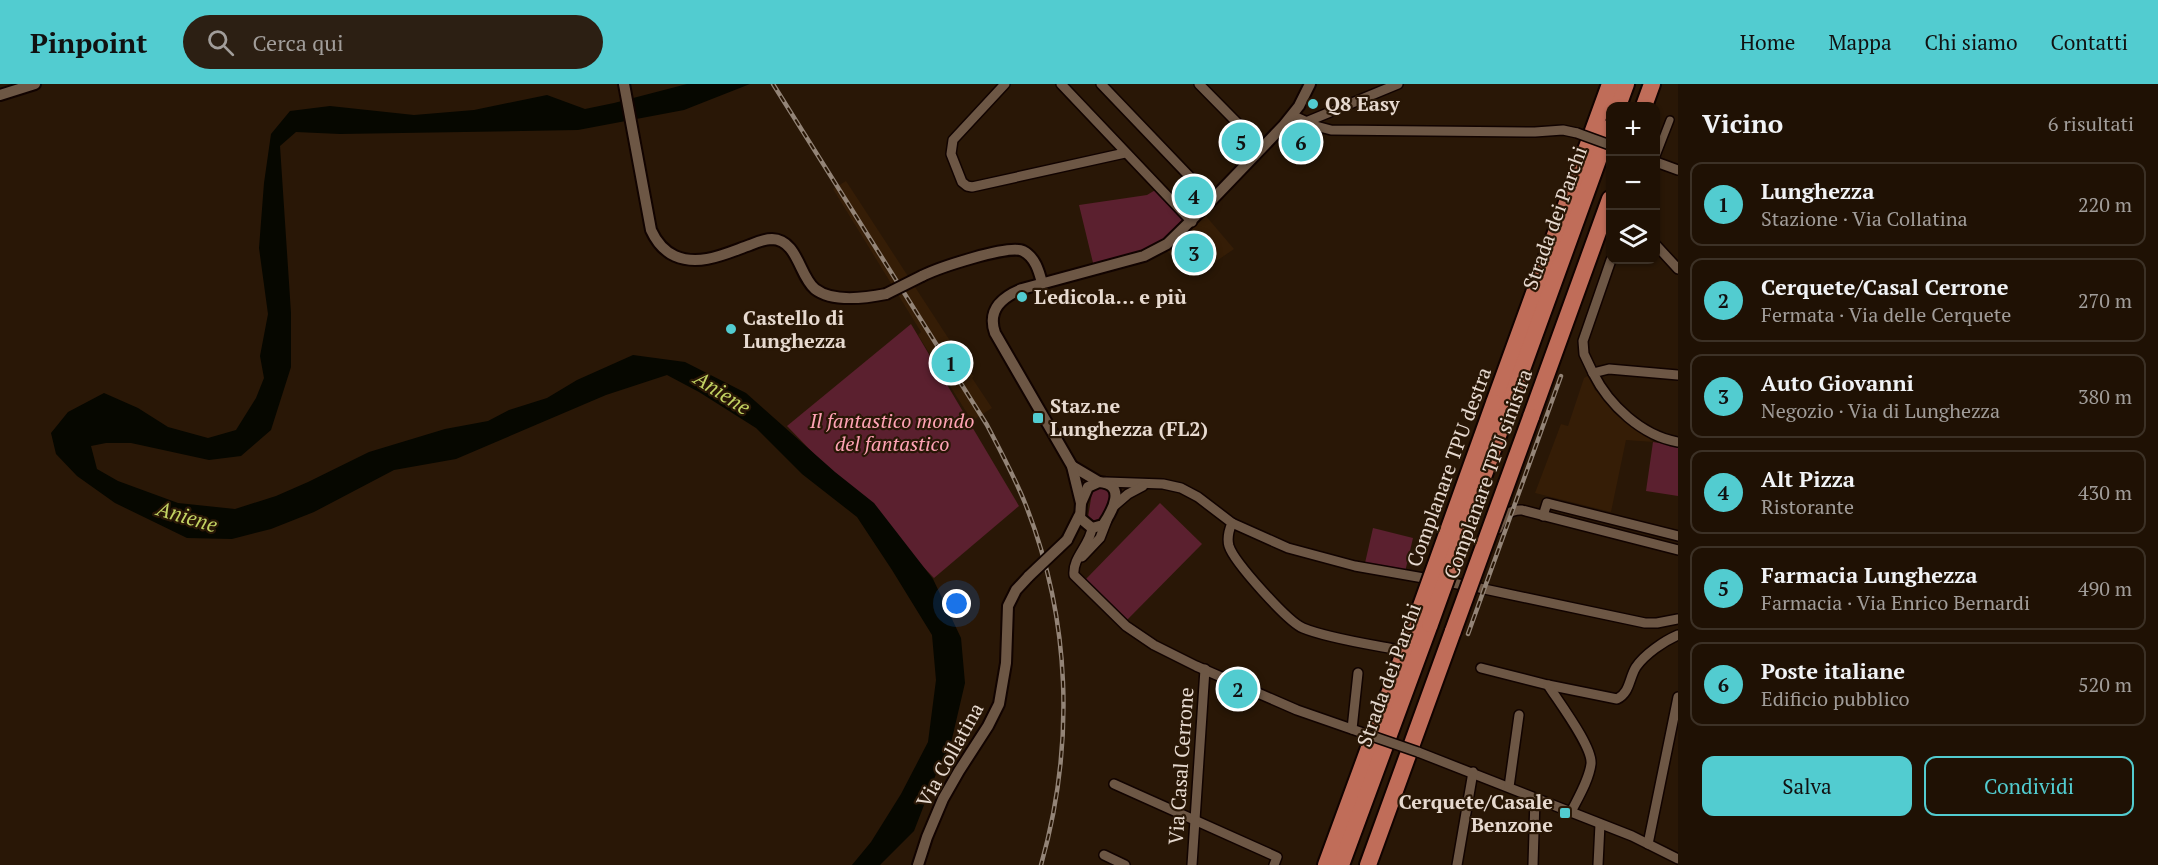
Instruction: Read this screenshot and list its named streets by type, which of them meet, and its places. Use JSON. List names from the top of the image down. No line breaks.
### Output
{"streets":{"highway":["Strada dei Parchi","Complanare TPU destra","Complanare TPU sinistra"],"street":["Via Collatina","Via Casal Cerrone"]},"crossings":[["Strada dei Parchi","Complanare TPU destra"],["Strada dei Parchi","Complanare TPU sinistra"],["Complanare TPU destra","Complanare TPU sinistra"]],"water":["Aniene"],"parks":["Il fantastico mondo del fantastico"],"places":{"other":["Q8 Easy","L'edicola… e più","Castello di Lunghezza"],"transit":["Staz.ne Lunghezza (FL2)","Cerquete/Casale Benzone"]},"page":{"header":"Pinpoint","search":"Cerca qui","nav":["Home","Mappa","Chi siamo","Contatti"],"heading":["Vicino","6 risultati"],"map_buttons":["+","−"],"pins":["5","6","4","3","1","2"],"list":[{"mark":"1","name":"Lunghezza","note":"Stazione · Via Collatina","value":"220 m"},{"mark":"2","name":"Cerquete/Casal Cerrone","note":"Fermata · Via delle Cerquete","value":"270 m"},{"mark":"3","name":"Auto Giovanni","note":"Negozio · Via di Lunghezza","value":"380 m"},{"mark":"4","name":"Alt Pizza","note":"Ristorante","value":"430 m"},{"mark":"5","name":"Farmacia Lunghezza","note":"Farmacia · Via Enrico Bernardi","value":"490 m"},{"mark":"6","name":"Poste italiane","note":"Edificio pubblico","value":"520 m"}],"buttons":["Salva","Condividi"]}}
